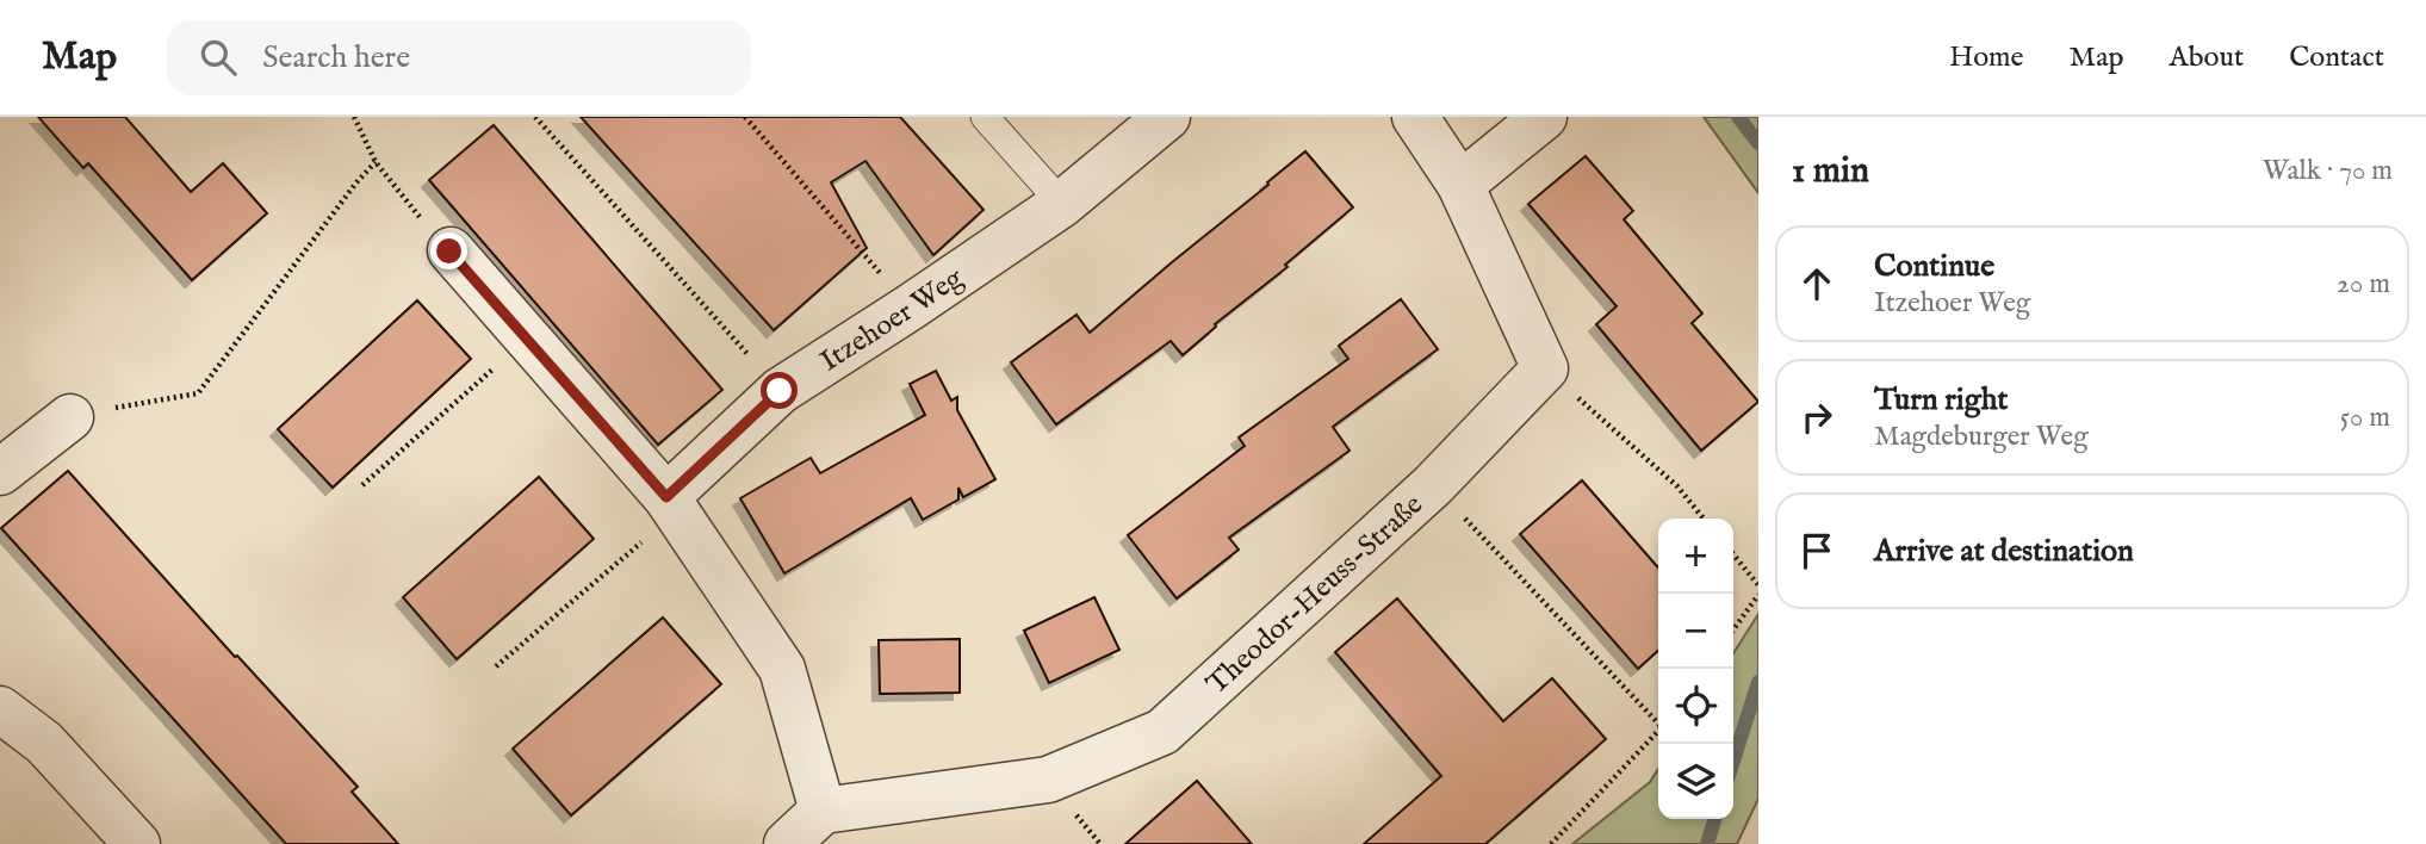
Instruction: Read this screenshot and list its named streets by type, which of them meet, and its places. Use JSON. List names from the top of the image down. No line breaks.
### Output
{"streets":{"street":["Itzehoer Weg","Theodor-Heuss-Straße"]},"page":{"header":"Map","search":"Search here","nav":["Home","Map","About","Contact"],"heading":["1 min","Walk · 70 m"],"list":[["Continue","Itzehoer Weg","20 m"],["Turn right","Magdeburger Weg","50 m"],"Arrive at destination"],"map_buttons":["+","−"]}}
